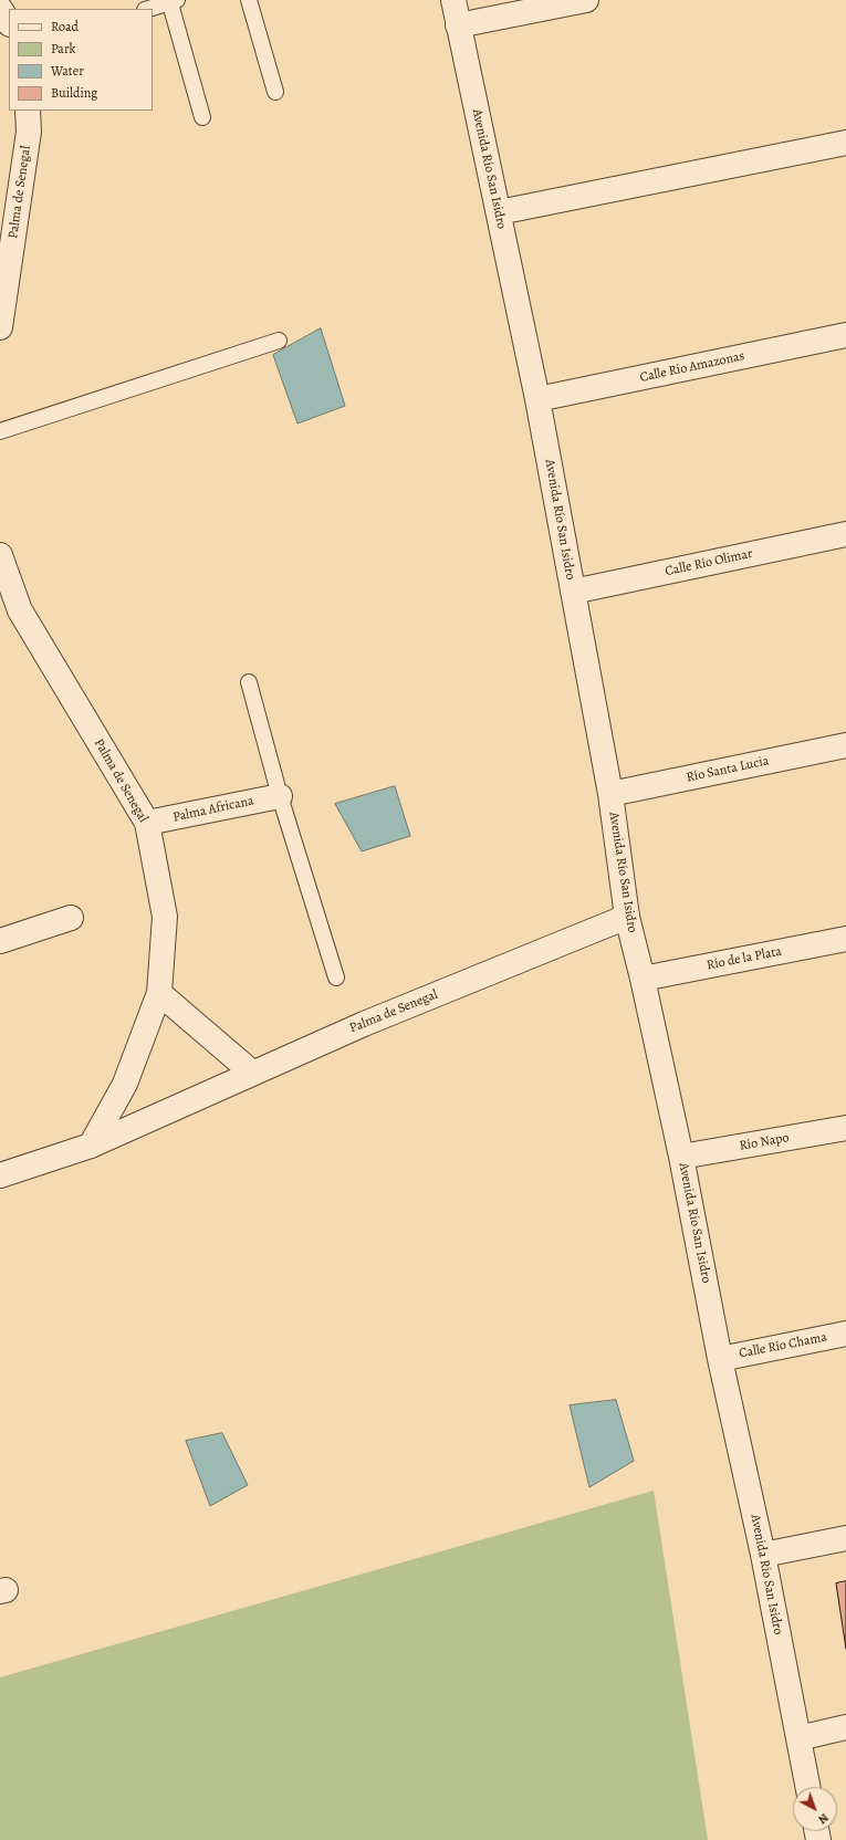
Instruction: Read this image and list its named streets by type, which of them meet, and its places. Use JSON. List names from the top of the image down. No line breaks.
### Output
{"streets":{"street":["Avenida Río San Isidro","Palma de Senegal","Calle Río Amazonas","Calle Río Olimar","Río Santa Lucia","Palma Africana","Río de la Plata","Río Napo","Calle Río Chama"]},"crossings":[["Avenida Río San Isidro","Palma de Senegal"],["Avenida Río San Isidro","Calle Río Amazonas"],["Avenida Río San Isidro","Calle Río Olimar"],["Avenida Río San Isidro","Río Santa Lucia"],["Avenida Río San Isidro","Río de la Plata"],["Avenida Río San Isidro","Río Napo"],["Avenida Río San Isidro","Calle Río Chama"],["Palma de Senegal","Palma Africana"]],"legend":["Road","Park","Water","Building"],"north":"bottom right"}
